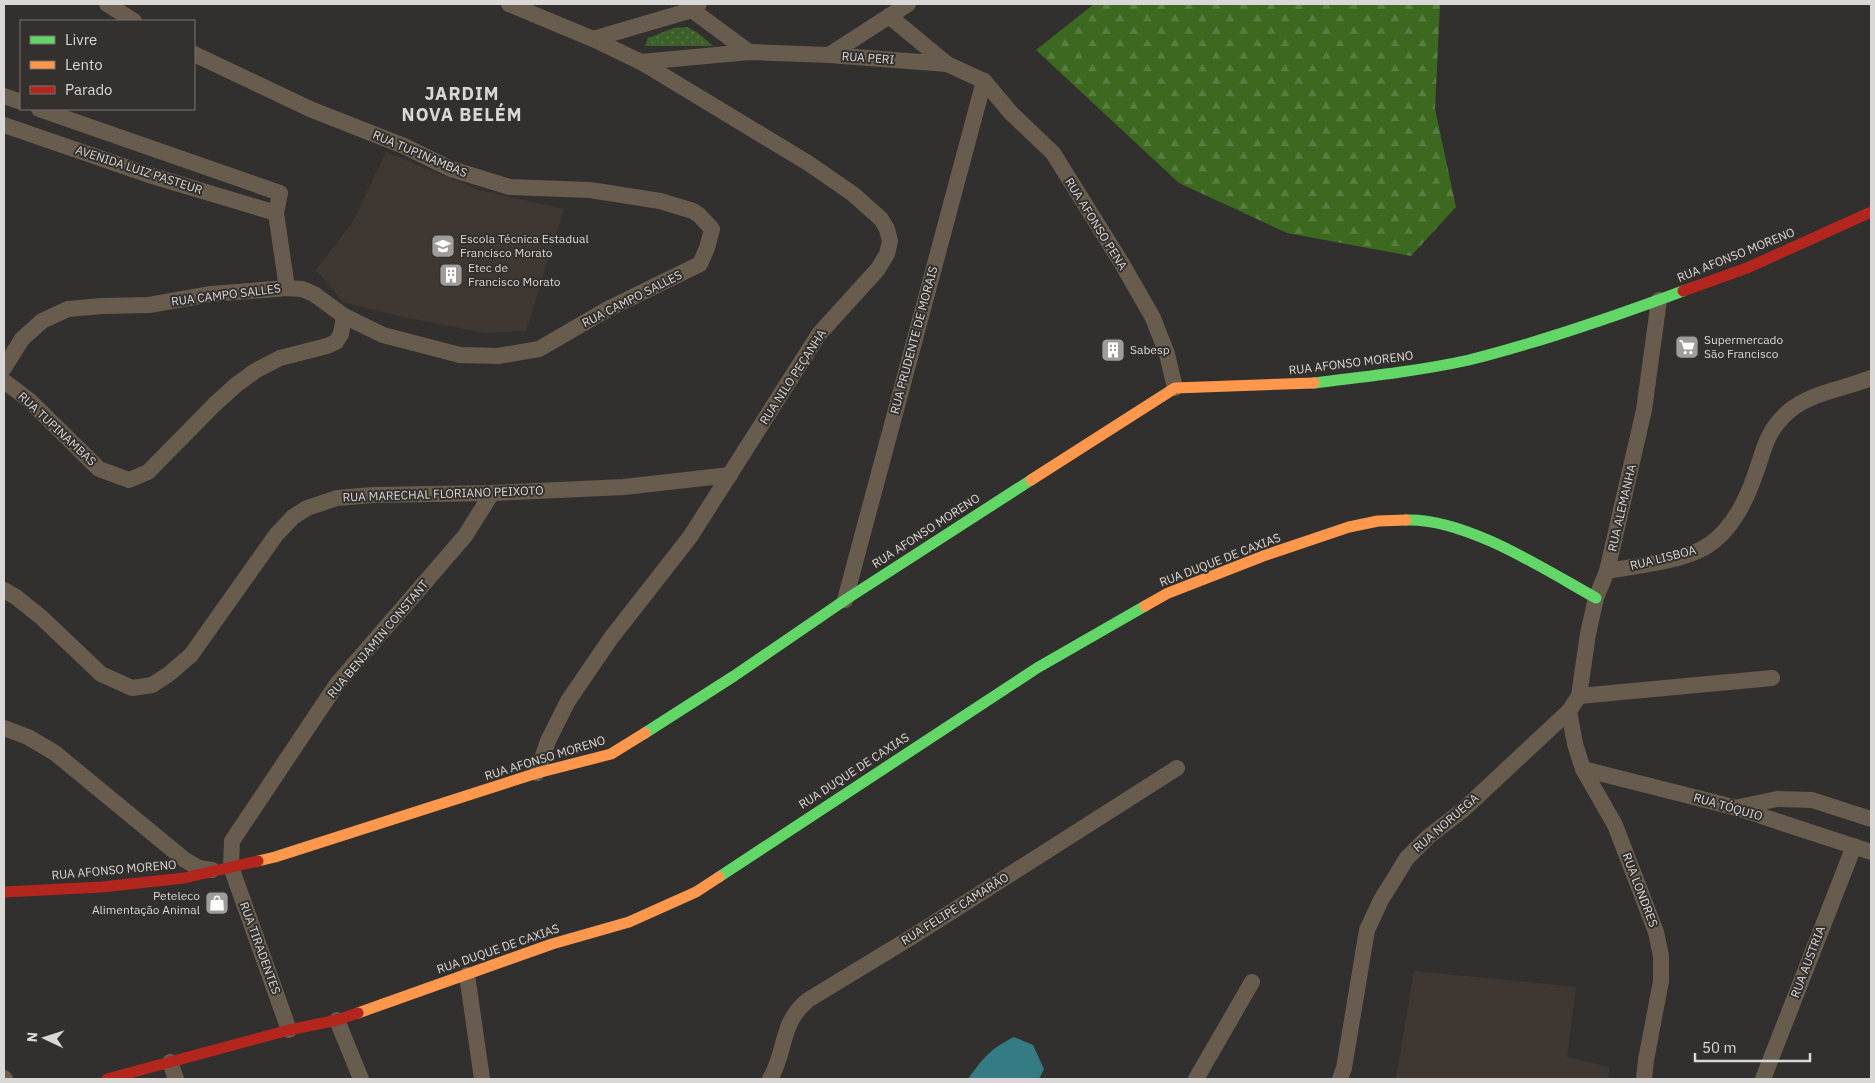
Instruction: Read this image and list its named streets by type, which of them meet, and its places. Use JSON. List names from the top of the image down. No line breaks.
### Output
{"streets":{"main road":["RUA AFONSO MORENO","RUA DUQUE DE CAXIAS"],"street":["RUA PERI","RUA TUPINAMBAS","AVENIDA LUIZ PASTEUR","RUA AFONSO PENA","RUA CAMPO SALLES","RUA PRUDENTE DE MORAIS","RUA NILO PEÇANHA","RUA MARECHAL FLORIANO PEIXOTO","RUA ALEMANHA","RUA LISBOA","RUA BENJAMIN CONSTANT","RUA TÓQUIO","RUA NORUEGA","RUA LONDRES","RUA FELIPE CAMARÃO","RUA TIRADENTES","RUA AUSTRIA"]},"crossings":[["RUA PERI","RUA AFONSO PENA"],["RUA PERI","RUA PRUDENTE DE MORAIS"],["RUA PERI","RUA NILO PEÇANHA"],["RUA TUPINAMBAS","RUA CAMPO SALLES"],["RUA AFONSO PENA","RUA AFONSO MORENO"],["RUA AFONSO PENA","RUA PRUDENTE DE MORAIS"],["RUA AFONSO MORENO","RUA PRUDENTE DE MORAIS"],["RUA AFONSO MORENO","RUA NILO PEÇANHA"],["RUA AFONSO MORENO","RUA ALEMANHA"],["RUA AFONSO MORENO","RUA BENJAMIN CONSTANT"],["RUA AFONSO MORENO","RUA TIRADENTES"],["RUA NILO PEÇANHA","RUA MARECHAL FLORIANO PEIXOTO"],["RUA MARECHAL FLORIANO PEIXOTO","RUA BENJAMIN CONSTANT"],["RUA ALEMANHA","RUA LISBOA"],["RUA ALEMANHA","RUA DUQUE DE CAXIAS"],["RUA ALEMANHA","RUA NORUEGA"],["RUA ALEMANHA","RUA LONDRES"],["RUA DUQUE DE CAXIAS","RUA TIRADENTES"],["RUA BENJAMIN CONSTANT","RUA TIRADENTES"],["RUA TÓQUIO","RUA LONDRES"],["RUA TÓQUIO","RUA AUSTRIA"],["RUA NORUEGA","RUA LONDRES"]],"districts":["JARDIM NOVA BELÉM"],"places":{"school or university":["Escola Técnica Estadual Francisco Morato"],"building":["Etec de Francisco Morato","Sabesp"],"supermarket":["Supermercado São Francisco"],"shop":["Peteleco Alimentação Animal"]},"legend":["Livre","Lento","Parado"],"scale_bar":"50 m","north":"left"}
